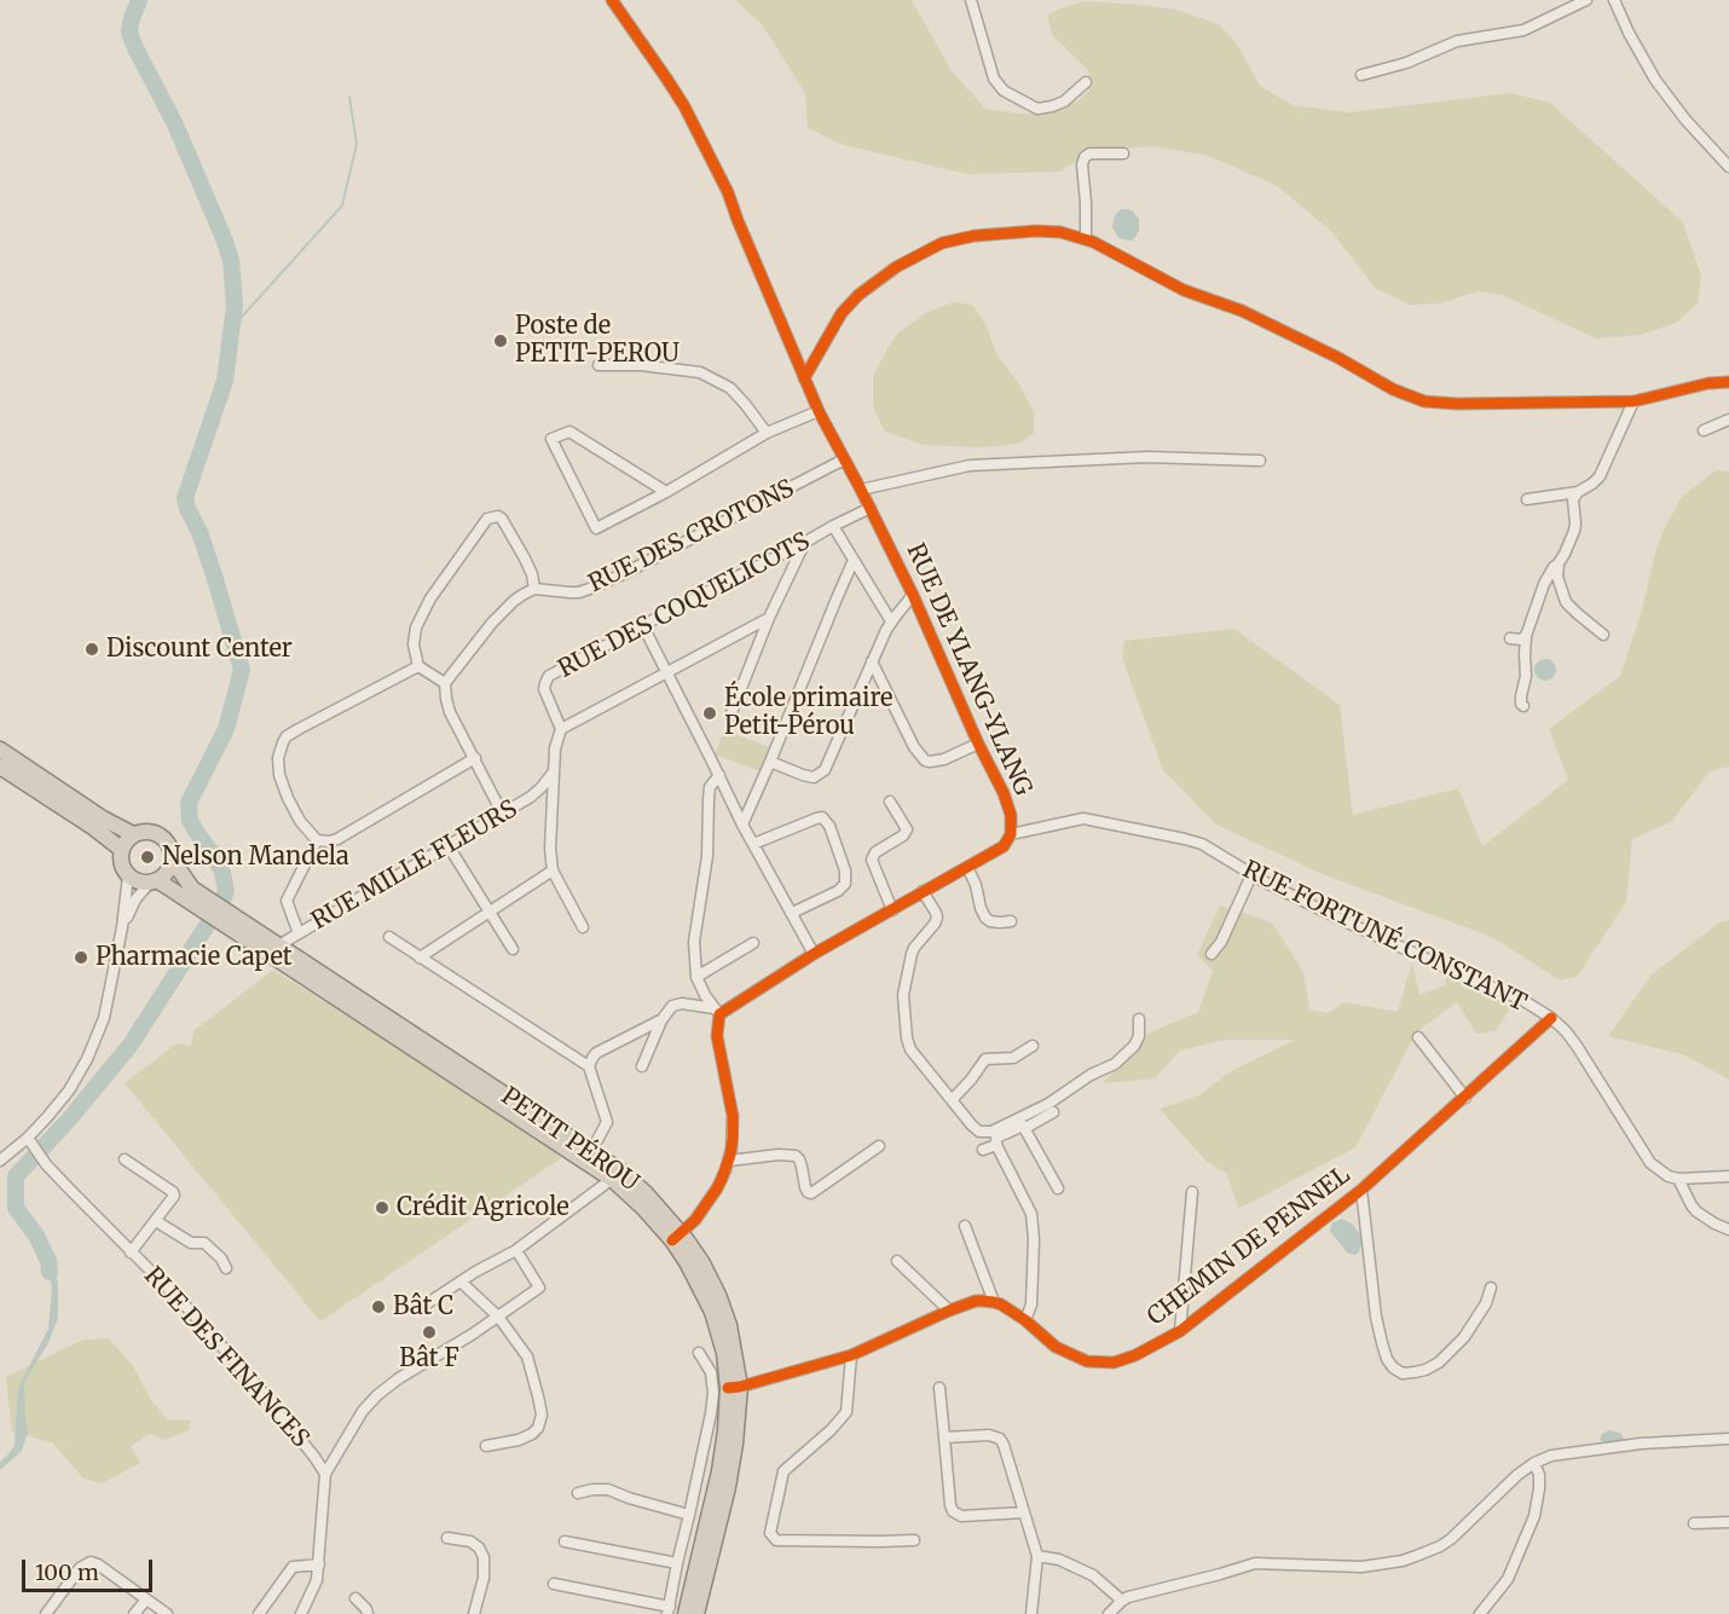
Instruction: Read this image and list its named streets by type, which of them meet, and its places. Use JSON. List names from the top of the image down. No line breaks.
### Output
{"streets":{"highway":["PETIT PÉROU"],"street":["RUE DES CROTONS","RUE DES COQUELICOTS","RUE DE YLANG-YLANG","RUE MILLE FLEURS","RUE FORTUNÉ CONSTANT","CHEMIN DE PENNEL","RUE DES FINANCES"]},"crossings":[["RUE DES CROTONS","RUE DE YLANG-YLANG"],["RUE DES COQUELICOTS","RUE DE YLANG-YLANG"],["RUE DE YLANG-YLANG","RUE FORTUNÉ CONSTANT"],["RUE MILLE FLEURS","PETIT PÉROU"],["RUE FORTUNÉ CONSTANT","CHEMIN DE PENNEL"]],"places":["Poste de PETIT-PEROU","Discount Center","École primaire Petit-Pérou","Nelson Mandela","Pharmacie Capet","Crédit Agricole","Bât C","Bât F"],"scale_bar":"100 m"}
